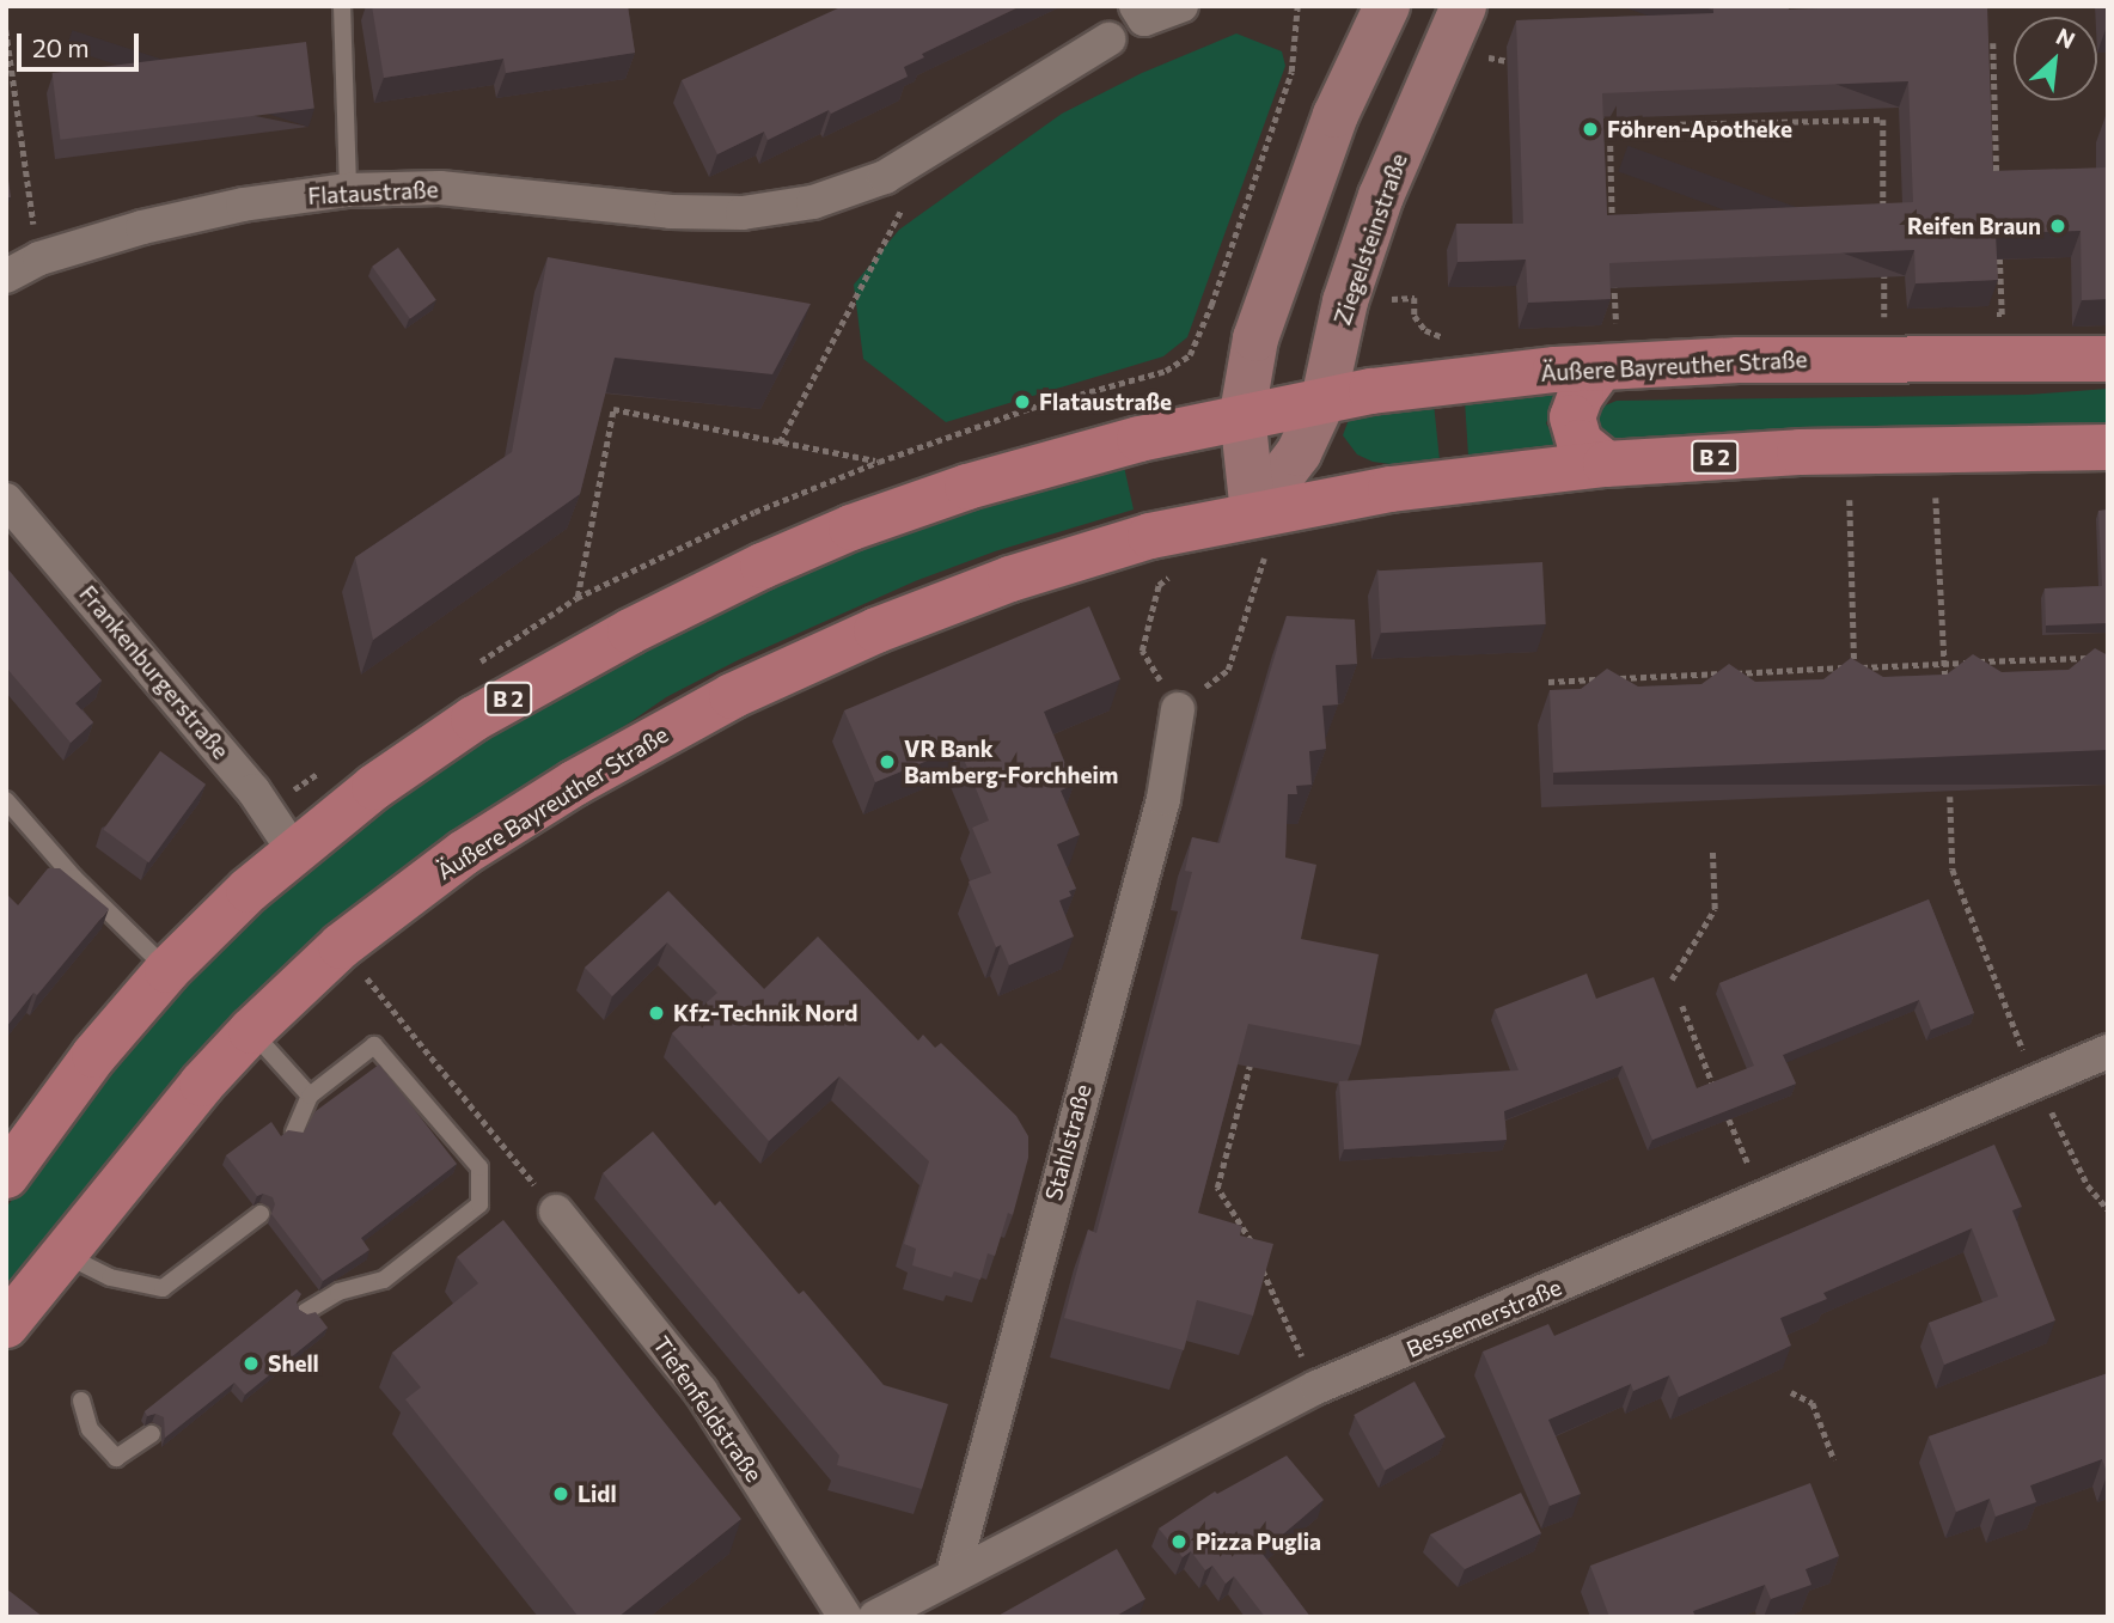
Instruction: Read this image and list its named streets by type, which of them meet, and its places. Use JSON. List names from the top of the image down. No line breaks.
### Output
{"streets":{"main road":["Ziegelsteinstraße","Äußere Bayreuther Straße","B 2"],"street":["Flataustraße","Frankenburgerstraße","Stahlstraße","Bessemerstraße","Tiefenfeldstraße"]},"crossings":[["Ziegelsteinstraße","Äußere Bayreuther Straße"],["Äußere Bayreuther Straße","Frankenburgerstraße"],["Stahlstraße","Bessemerstraße"]],"places":["Föhren-Apotheke","Reifen Braun","Flataustraße","VR Bank Bamberg-Forchheim","Kfz-Technik Nord","Shell","Lidl","Pizza Puglia"],"scale_bar":"20 m","north":"top right"}
